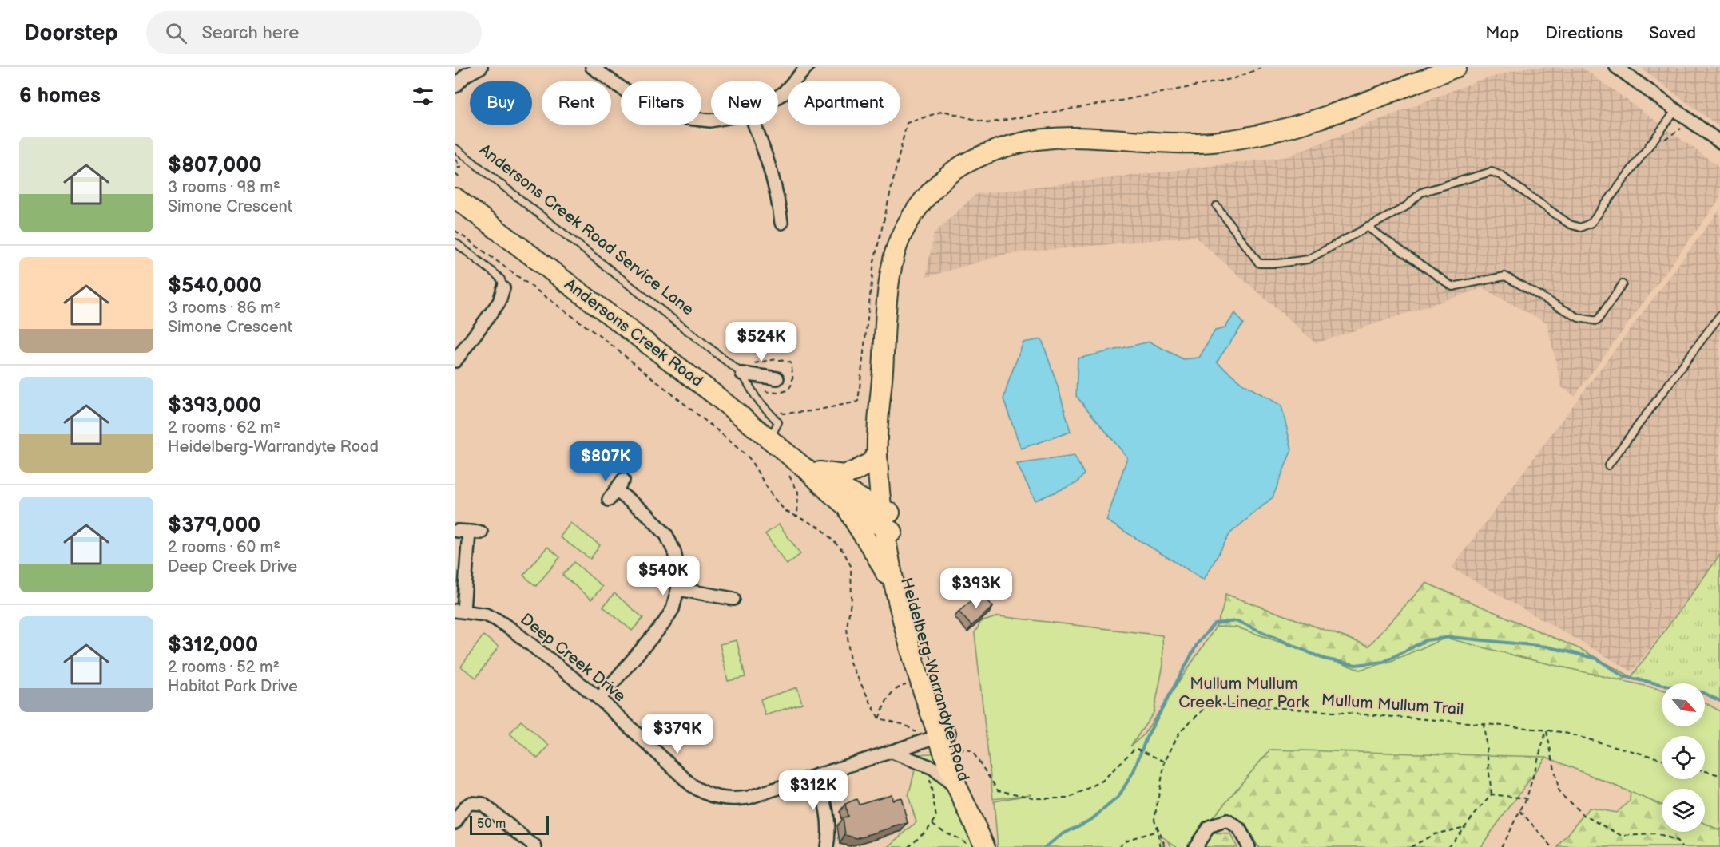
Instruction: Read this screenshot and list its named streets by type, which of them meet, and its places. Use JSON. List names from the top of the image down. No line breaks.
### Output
{"streets":{"main road":["Andersons Creek Road","Heidelberg-Warrandyte Road"],"street":["Deep Creek Drive"],"lane":["Andersons Creek Road Service Lane"],"path":["Mullum Mullum Trail"]},"crossings":[["Andersons Creek Road Service Lane","Andersons Creek Road"],["Andersons Creek Road","Heidelberg-Warrandyte Road"],["Deep Creek Drive","Heidelberg-Warrandyte Road"]],"parks":["Mullum Mullum Creek Linear Park"],"scale_bar":"50 m","north":"bottom right","page":{"header":"Doorstep","search":"Search here","nav":["Map","Directions","Saved"],"heading":"6 homes","chip":["Buy","Rent","Filters","New","Apartment"],"list":[{"name":"$807,000","note":"3 rooms · 98 m² · Simone Crescent"},{"name":"$540,000","note":"3 rooms · 86 m² · Simone Crescent"},{"name":"$393,000","note":"2 rooms · 62 m² · Heidelberg-Warrandyte Road"},{"name":"$379,000","note":"2 rooms · 60 m² · Deep Creek Drive"},{"name":"$312,000","note":"2 rooms · 52 m² · Habitat Park Drive"}],"price":["$524K","$807K","$540K","$393K","$379K","$312K"],"scale":"50 m"}}
